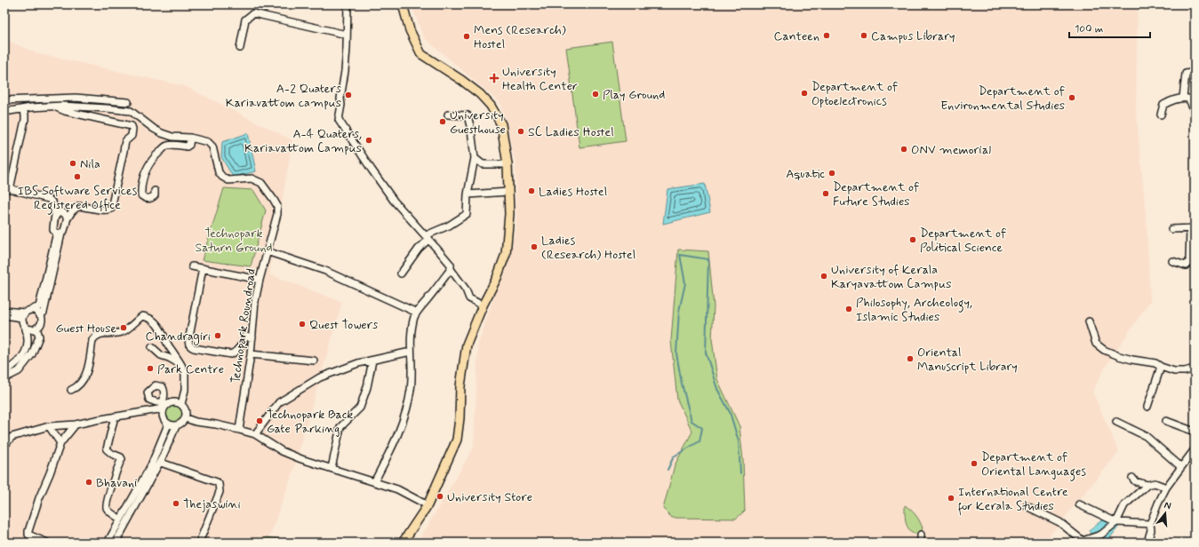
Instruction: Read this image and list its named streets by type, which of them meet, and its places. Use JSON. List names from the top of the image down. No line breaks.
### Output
{"streets":{"street":["Technopark Roundroad"]},"parks":["Technopark Saturn Ground"],"places":{"other":["Canteen","Campus Library","Mens (Research) Hostel","Department of Optoelectronics","Play Ground","A-2 Quaters Kariavattom campus","Department of Environmental Studies","University Guesthouse","SC Ladies Hostel","A-4 Quaters, Kariavattom Campus","ONV memorial","Nila","Aquatic","IBS Software Services Registered Office","Ladies Hostel","Department of Future Studies","Department of Political Science","Ladies (Research) Hostel","University of Kerala Karyavattom Campus","Philosophy, Archeology, Islamic Studies","Quest Towers","Guest House","Chandragiri","Oriental Manuscript Library","Park Centre","Technopark Back Gate Parking","Department of Oriental Languages","Bhavani","University Store","International Centre for Kerala Studies","Thejaswini"],"health":["University Health Center"]},"scale_bar":"100 m","north":"top"}
